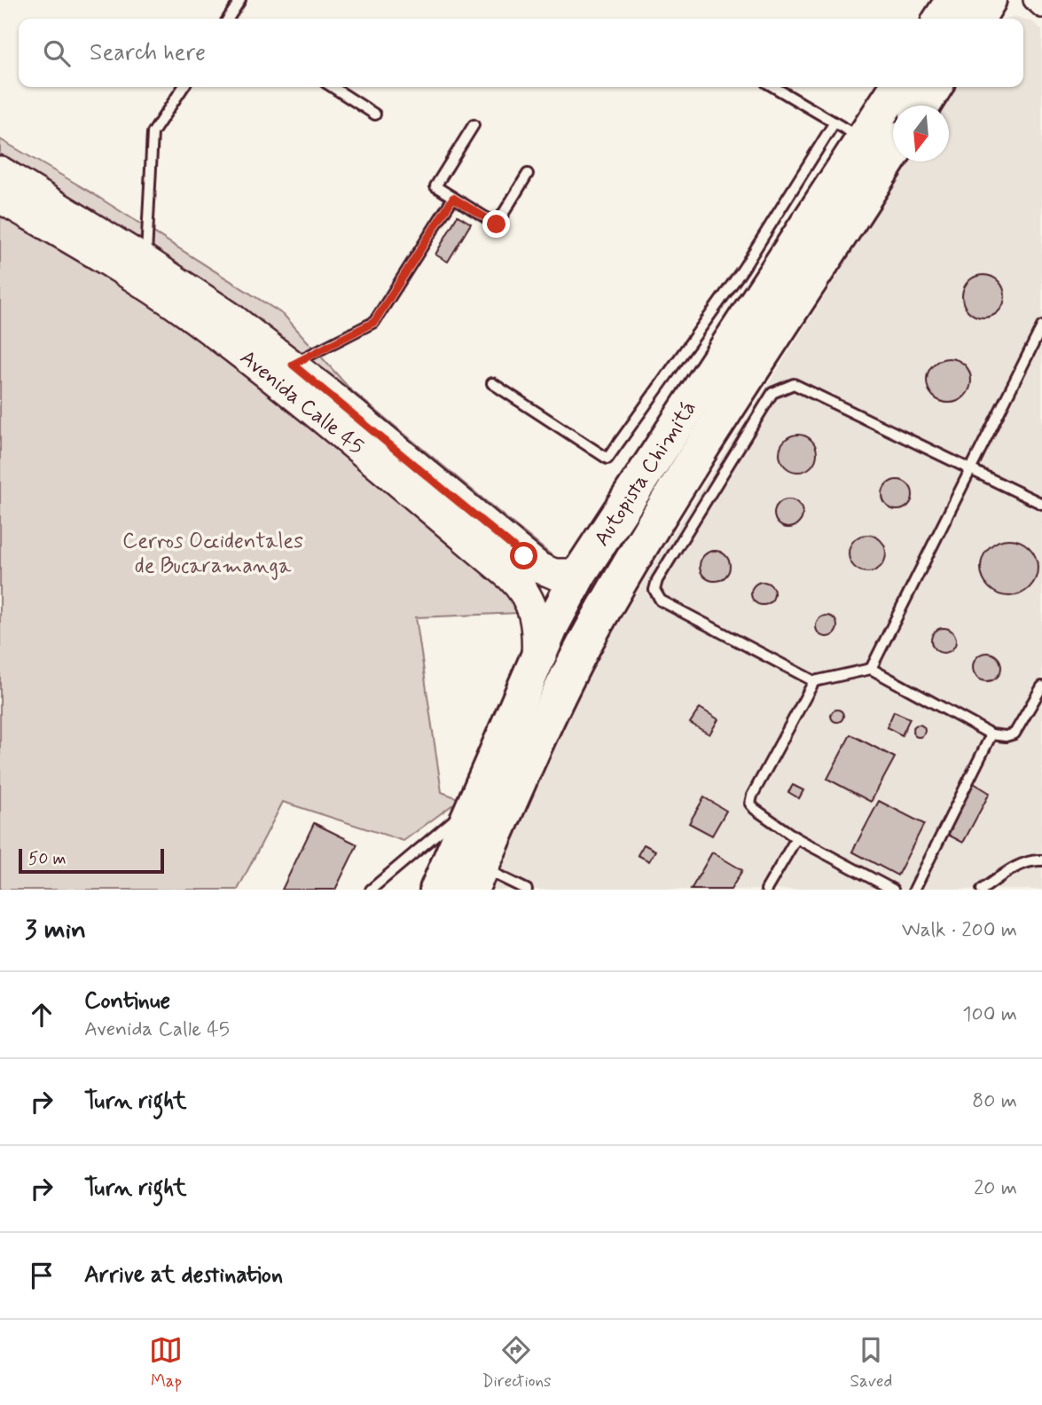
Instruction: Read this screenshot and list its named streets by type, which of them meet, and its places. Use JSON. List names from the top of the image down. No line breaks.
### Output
{"streets":{"highway":["Autopista Chimitá"],"main road":["Avenida Calle 45"]},"crossings":[["Avenida Calle 45","Autopista Chimitá"]],"parks":["Cerros Occidentales de Bucaramanga"],"scale_bar":"50 m","north":"bottom","page":{"search":"Search here","scale":"50 m","heading":["3 min","Walk · 200 m"],"list":[["Continue","Avenida Calle 45","100 m"],["Turn right","80 m"],["Turn right","20 m"],"Arrive at destination"],"nav":["Map","Directions","Saved"]}}
